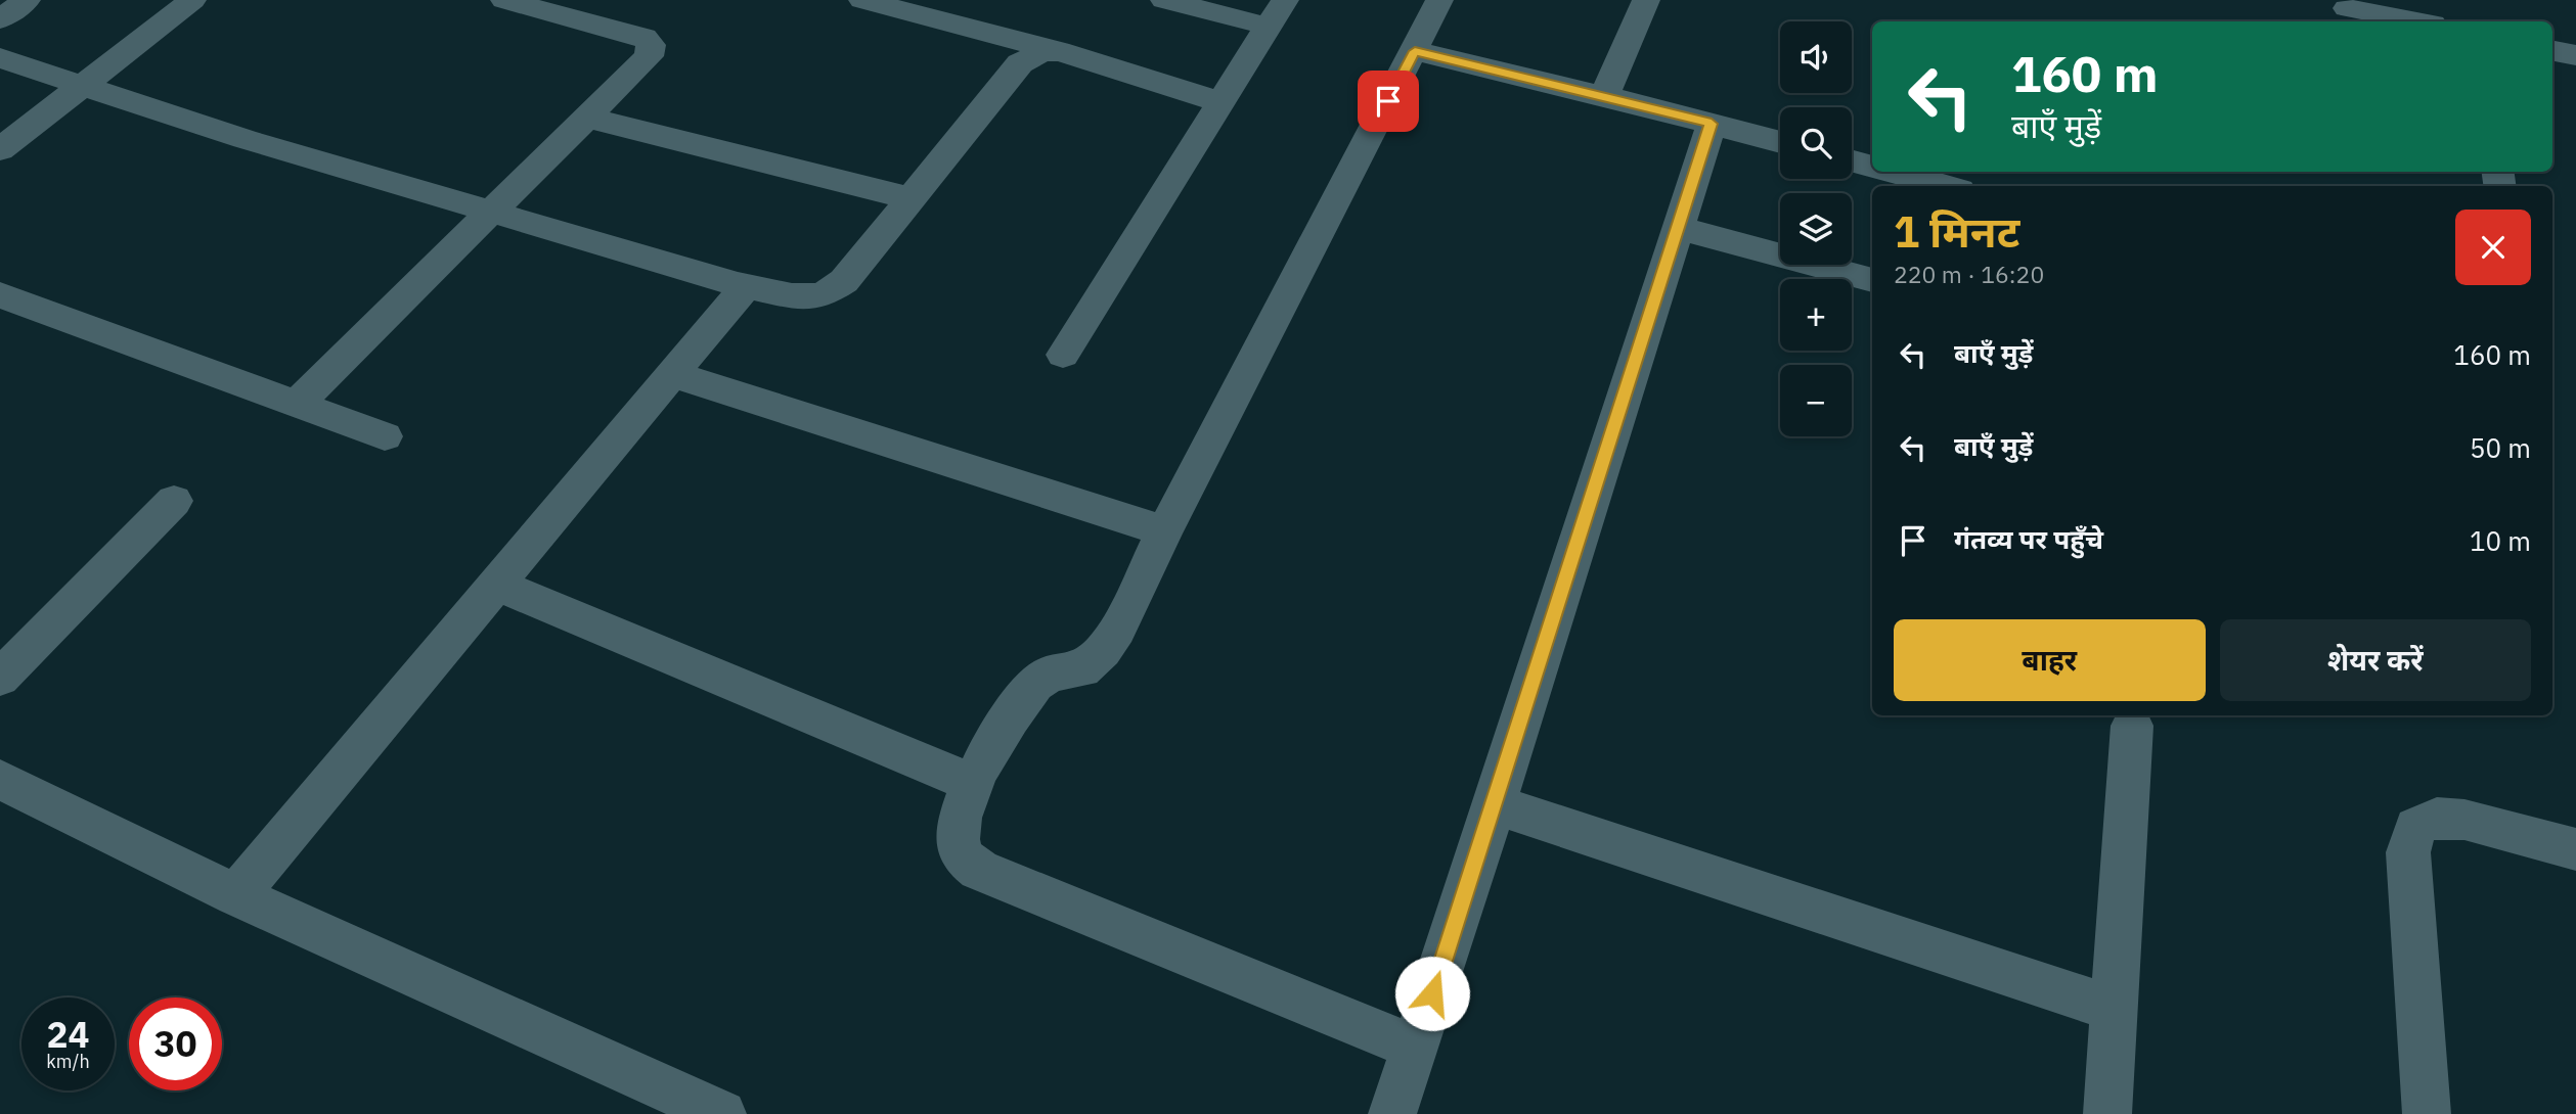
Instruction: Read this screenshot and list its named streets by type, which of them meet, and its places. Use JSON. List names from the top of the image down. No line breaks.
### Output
{"page":{"map_buttons":["+","−"],"turn":["160 m","बाएँ मुड़ें"],"heading":["1 मिनट","220 m · 16:20"],"list":[{"name":"बाएँ मुड़ें","value":"160 m"},{"name":"बाएँ मुड़ें","value":"50 m"},{"name":"गंतव्य पर पहुँचे","value":"10 m"}],"buttons":["बाहर","शेयर करें"],"speed":"24 km/h","limit":"30"}}
